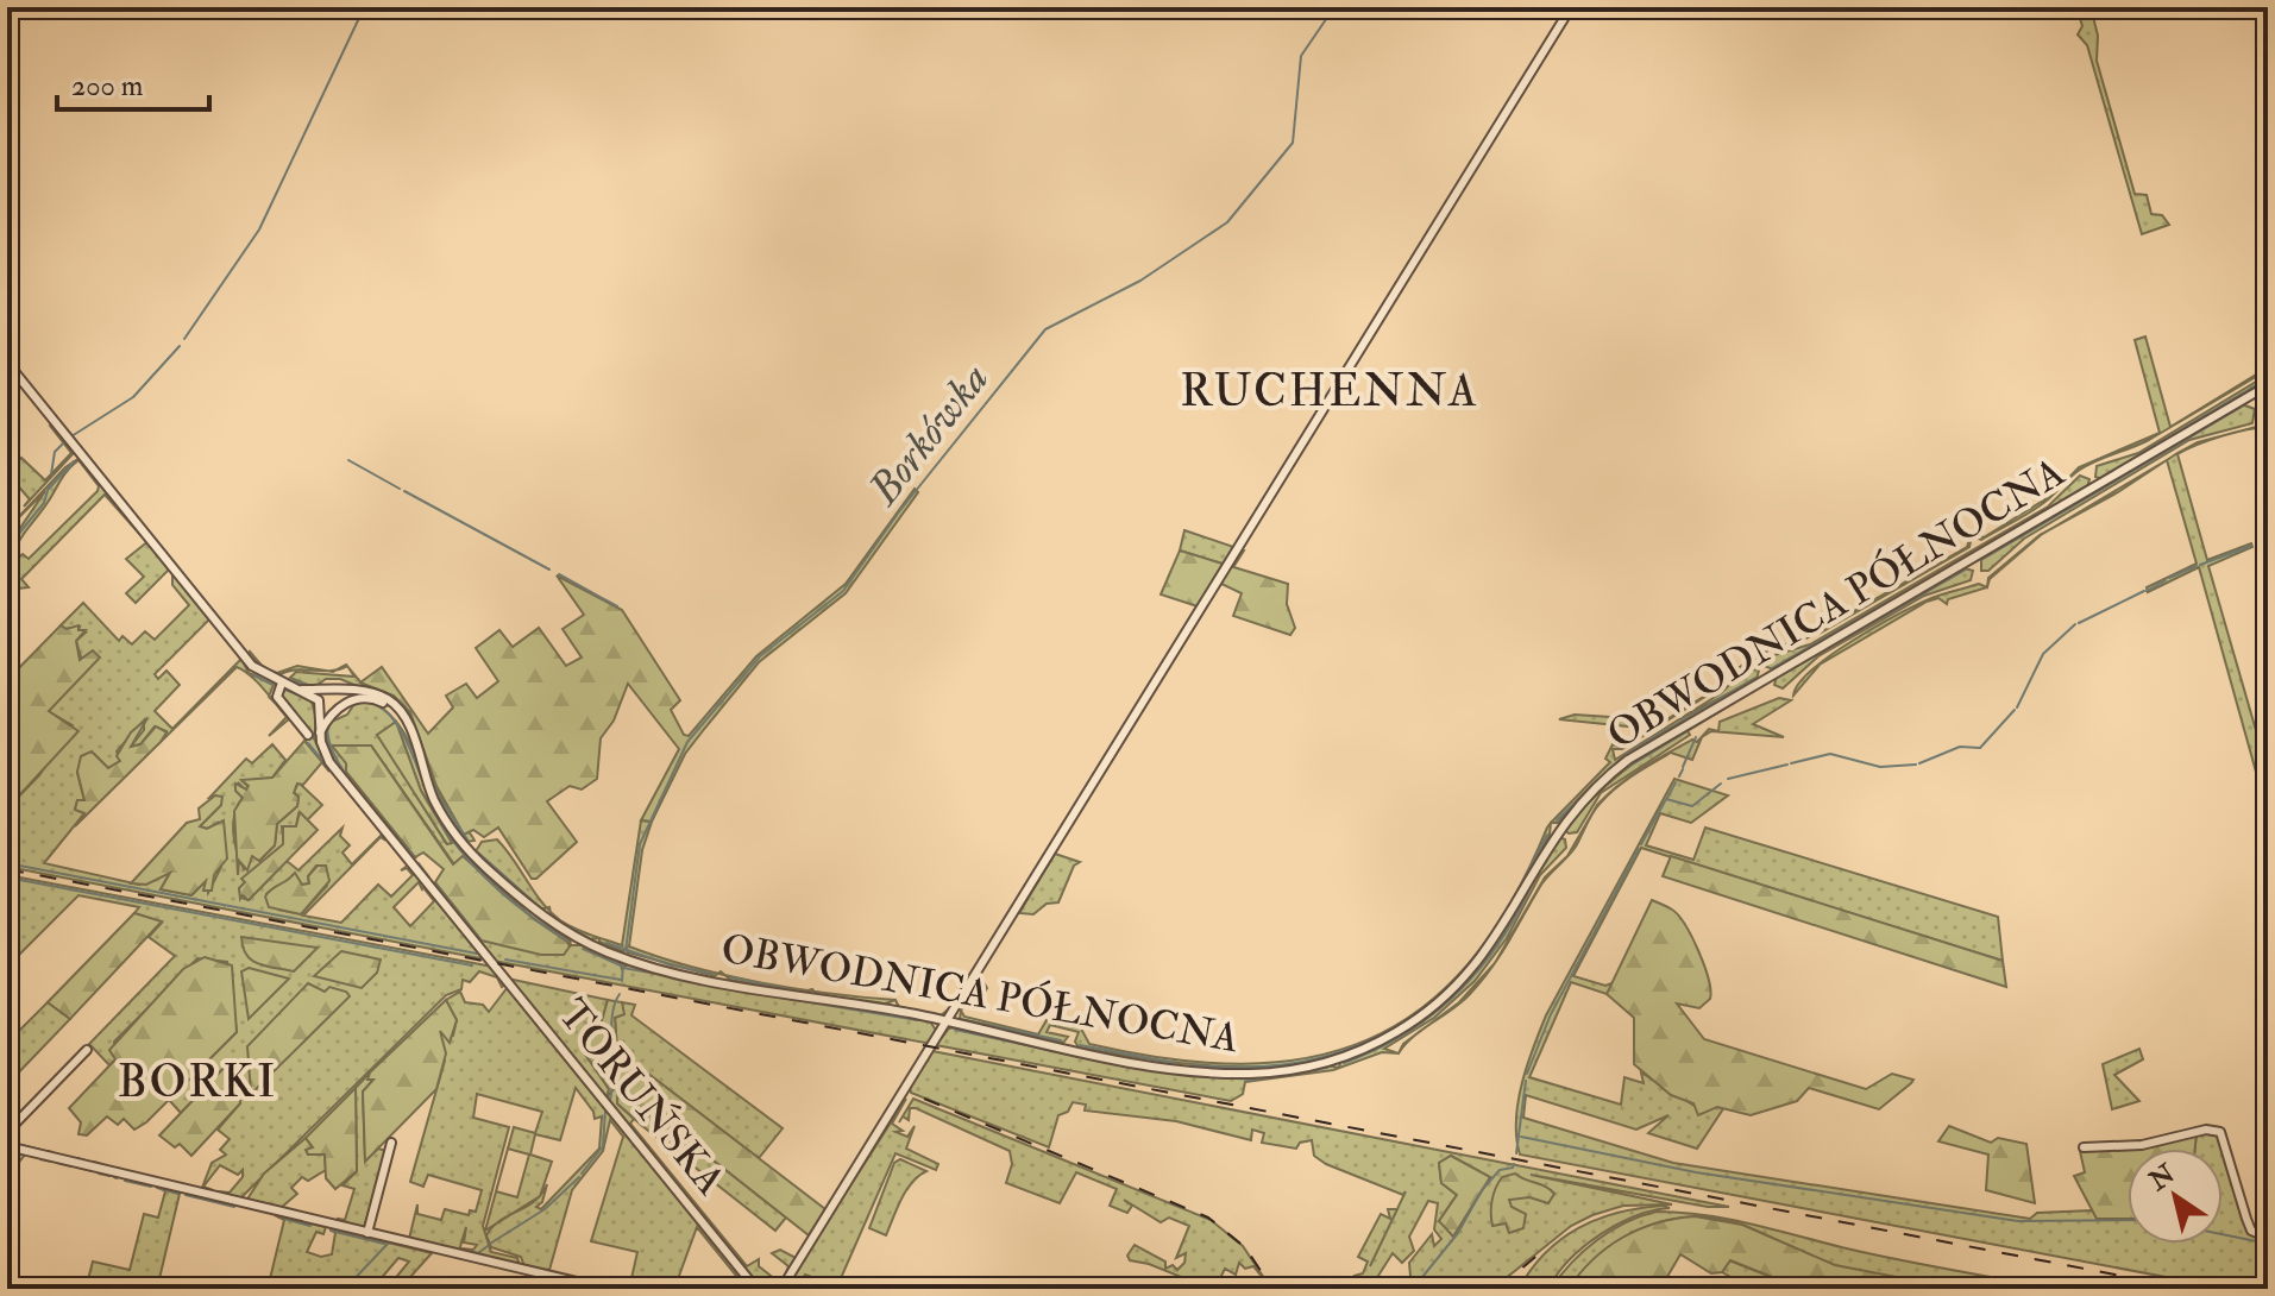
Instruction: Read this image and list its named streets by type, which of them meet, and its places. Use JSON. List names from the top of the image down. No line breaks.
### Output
{"streets":{"street":["OBWODNICA PÓŁNOCNA","TORUŃSKA"]},"districts":["RUCHENNA","BORKI"],"water":["Borkówka"],"scale_bar":"200 m","north":"top left"}
